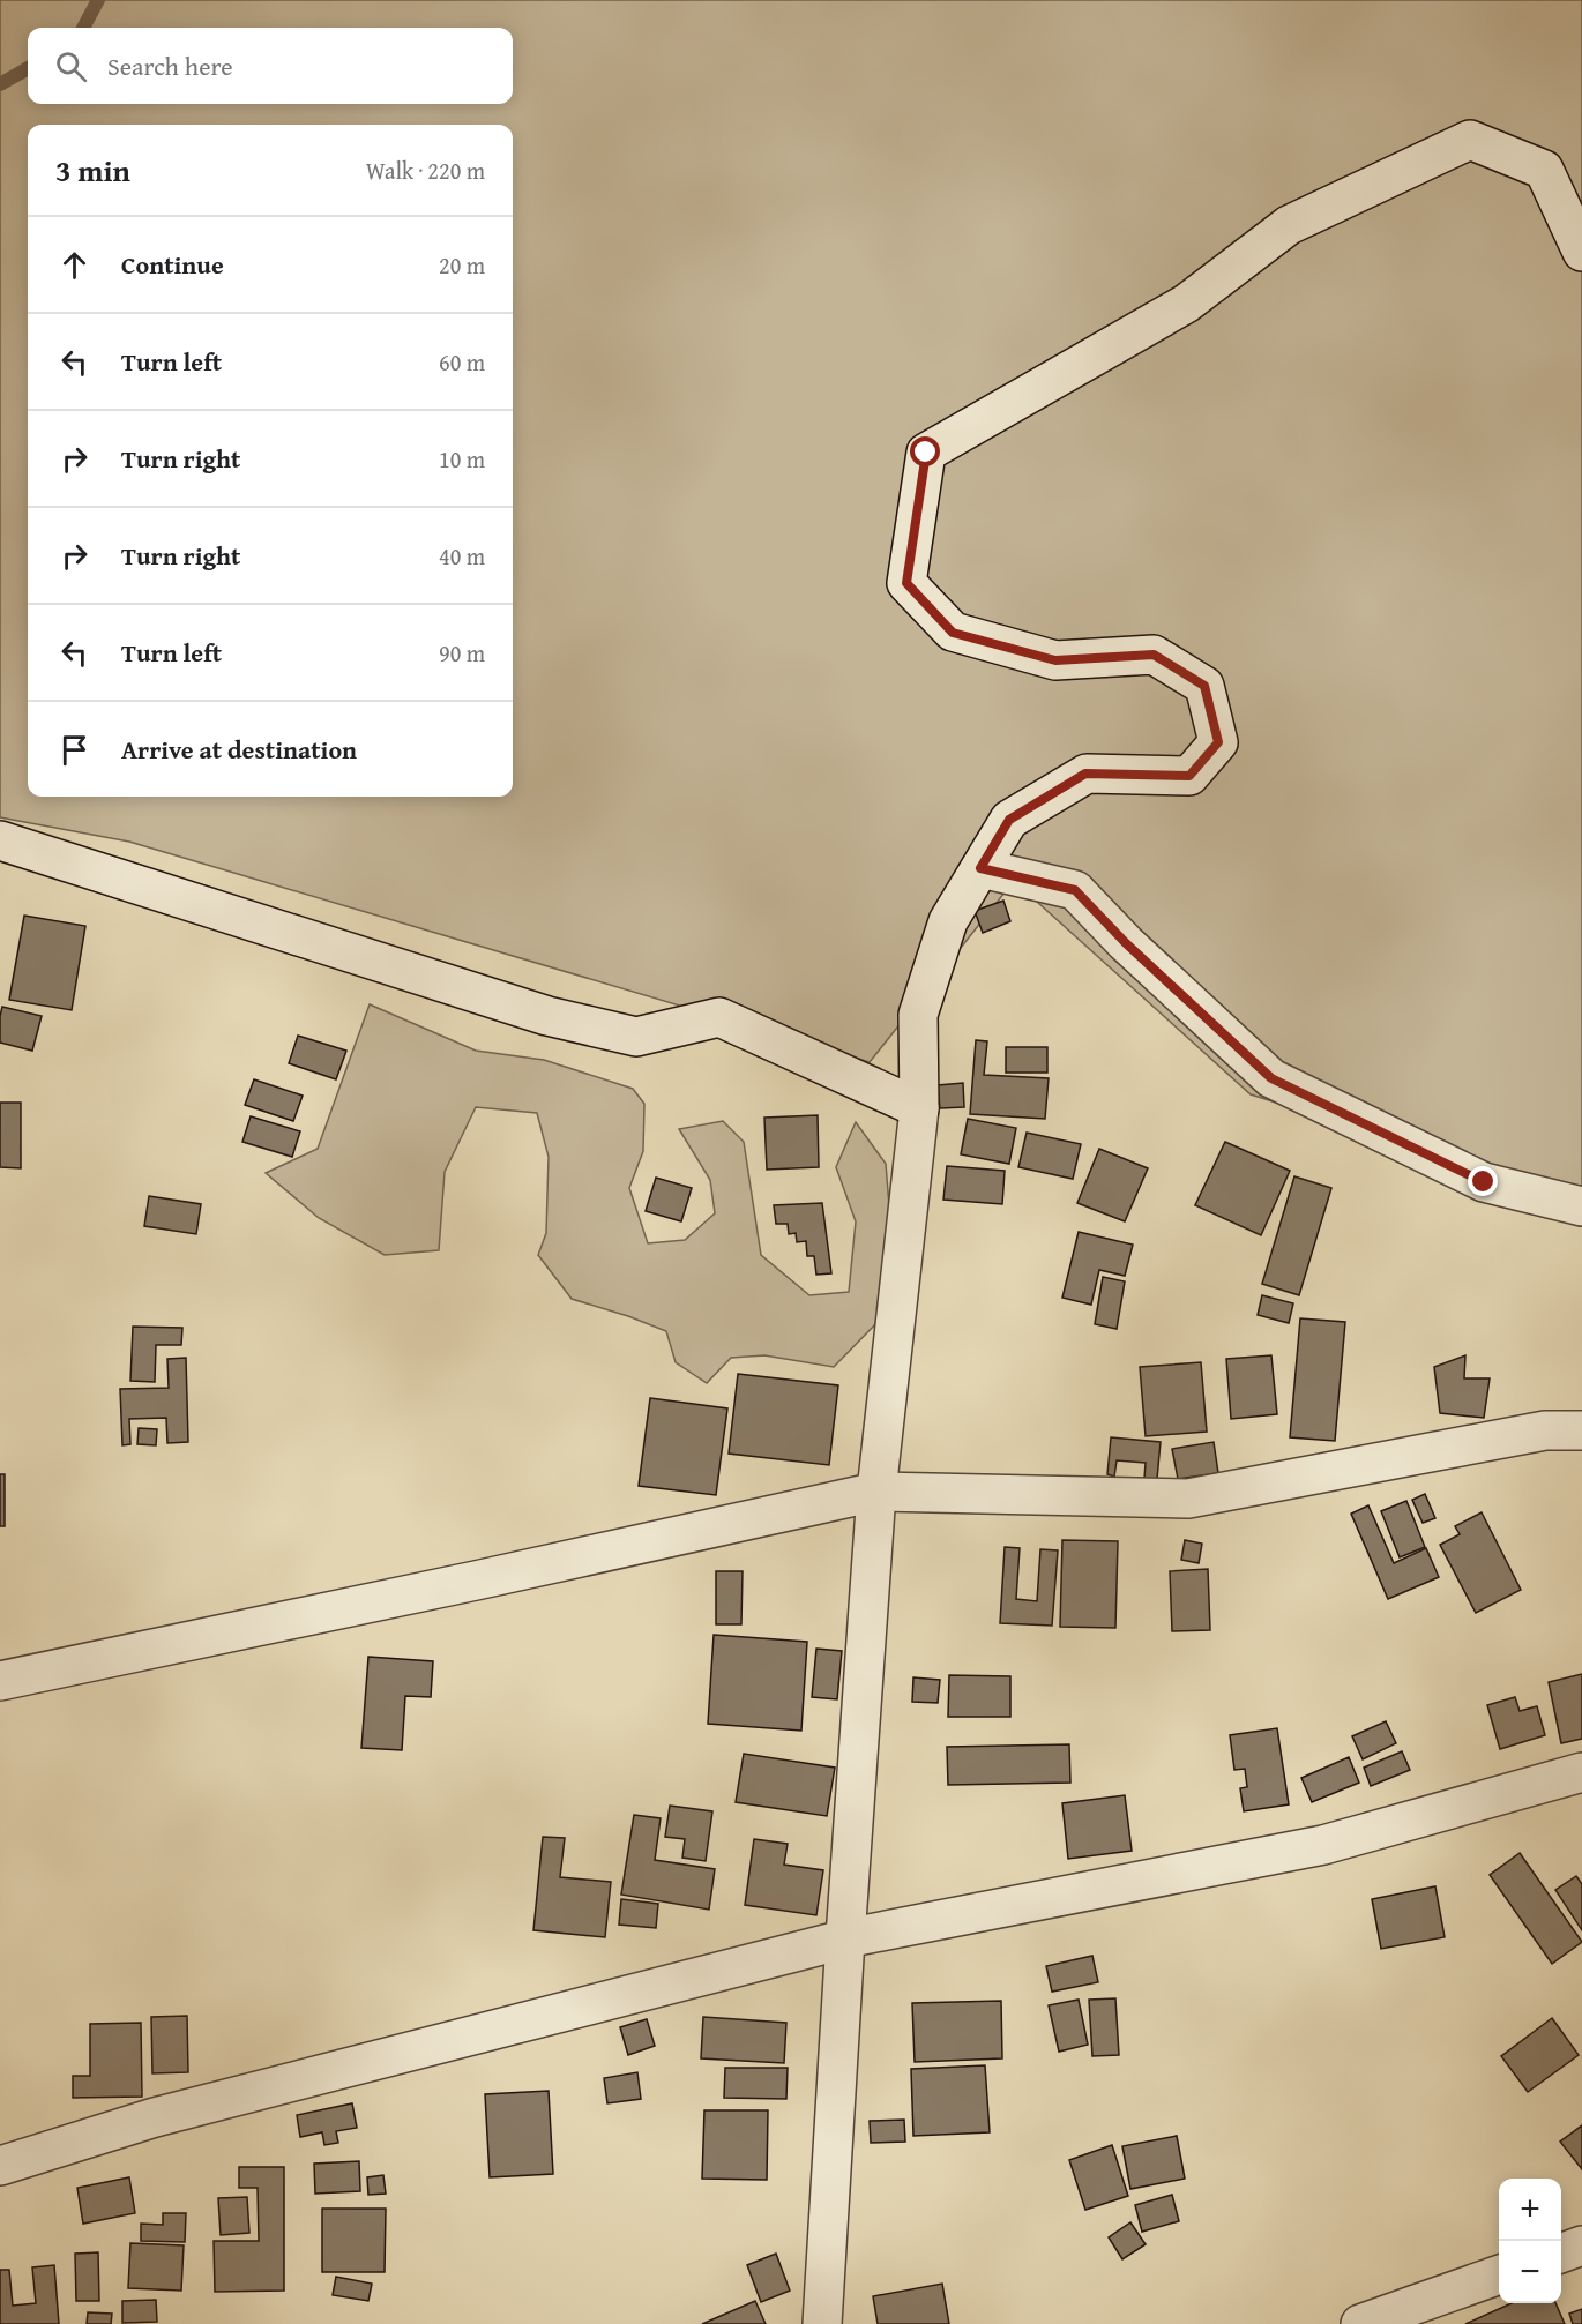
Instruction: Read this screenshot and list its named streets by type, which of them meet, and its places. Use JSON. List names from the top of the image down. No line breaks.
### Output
{"page":{"search":"Search here","heading":["3 min","Walk · 220 m"],"list":[["Continue","20 m"],["Turn left","60 m"],["Turn right","10 m"],["Turn right","40 m"],["Turn left","90 m"],"Arrive at destination"],"map_buttons":["+","−"]}}
